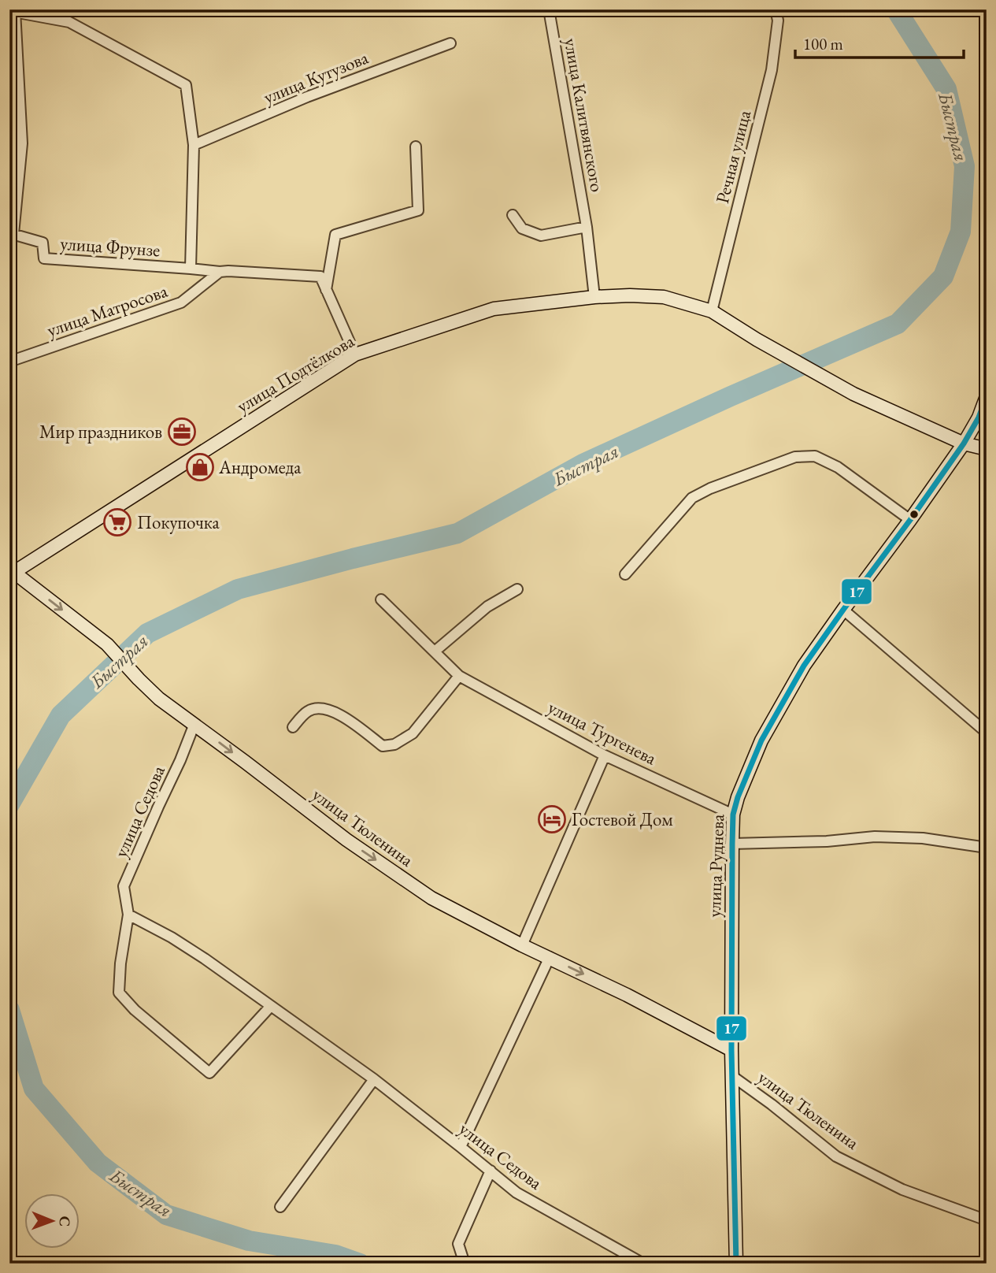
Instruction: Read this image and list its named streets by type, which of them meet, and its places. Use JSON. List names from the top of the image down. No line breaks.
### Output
{"streets":{"street":["улица Кутузова","улица Калитвянского","Речная улица","улица Фрунзе","улица Матросова","улица Подтёлкова","улица Тургенева","улица Седова","улица Тюленина","улица Руднева"]},"crossings":[["улица Калитвянского","улица Подтёлкова"],["Речная улица","улица Подтёлкова"],["улица Подтёлкова","улица Тюленина"],["улица Подтёлкова","улица Руднева"],["улица Тургенева","улица Руднева"],["улица Седова","улица Тюленина"],["улица Тюленина","улица Руднева"]],"one_way":["улица Тюленина"],"water":["Быстрая"],"places":{"office":["Мир праздников"],"shop":["Андромеда"],"supermarket":["Покупочка"],"hotel":["Гостевой Дом"]},"lines":["transit line 17"],"scale_bar":"100 m","north":"right"}
